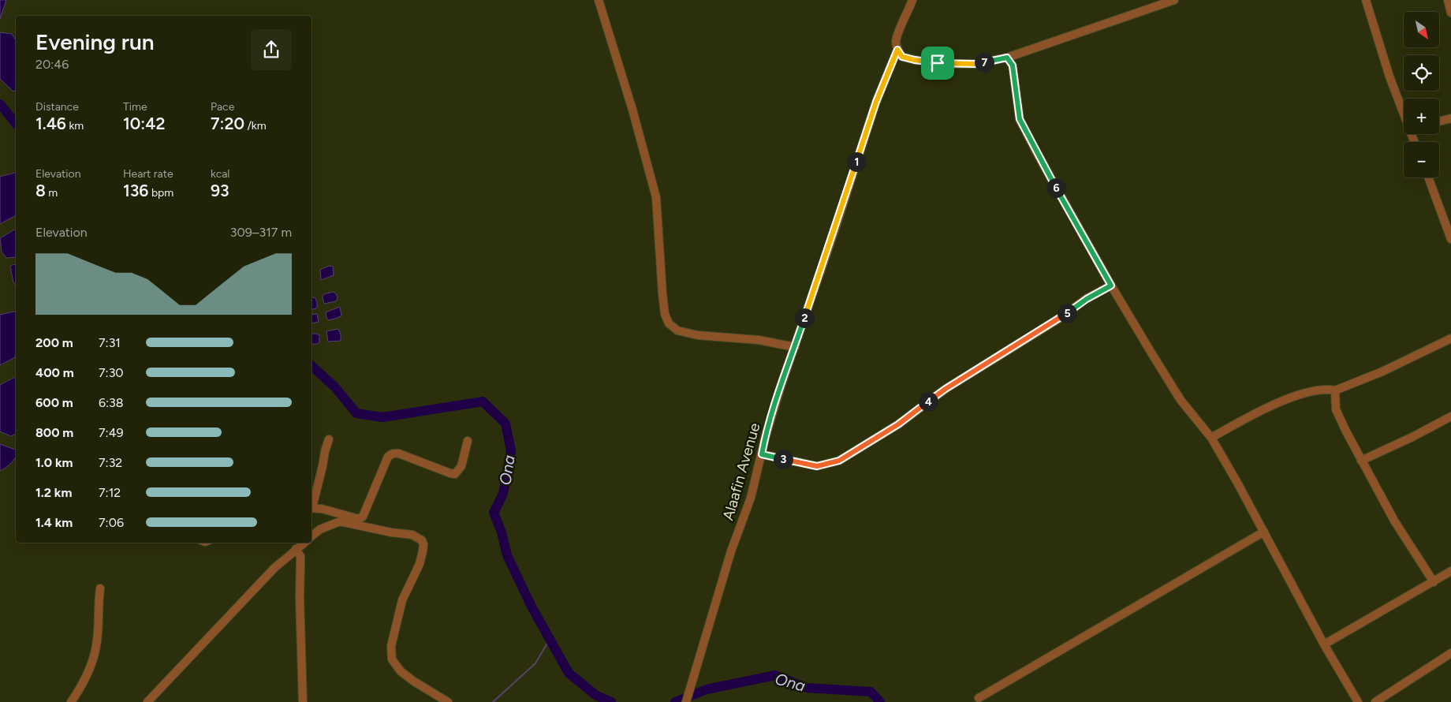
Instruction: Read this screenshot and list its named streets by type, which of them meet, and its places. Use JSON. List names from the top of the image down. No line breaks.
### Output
{"streets":{"street":["Alaafin Avenue"]},"water":["Ona"],"north":"bottom right","page":{"map_buttons":["+","−"],"heading":["Evening run","20:46"],"pins":["7","1","6","5","2","4","3"],"stats":[["Distance","1.46 km"],["Time","10:42"],["Pace","7:20 /km"],["Elevation","8 m"],["Heart rate","136 bpm"],["kcal","93"]],"chart":["Elevation","309–317 m"],"list":[{"name":"200 m","note":"7:31"},{"name":"400 m","note":"7:30"},{"name":"600 m","note":"6:38"},{"name":"800 m","note":"7:49"},{"name":"1.0 km","note":"7:32"},{"name":"1.2 km","note":"7:12"},{"name":"1.4 km","note":"7:06"}]}}
